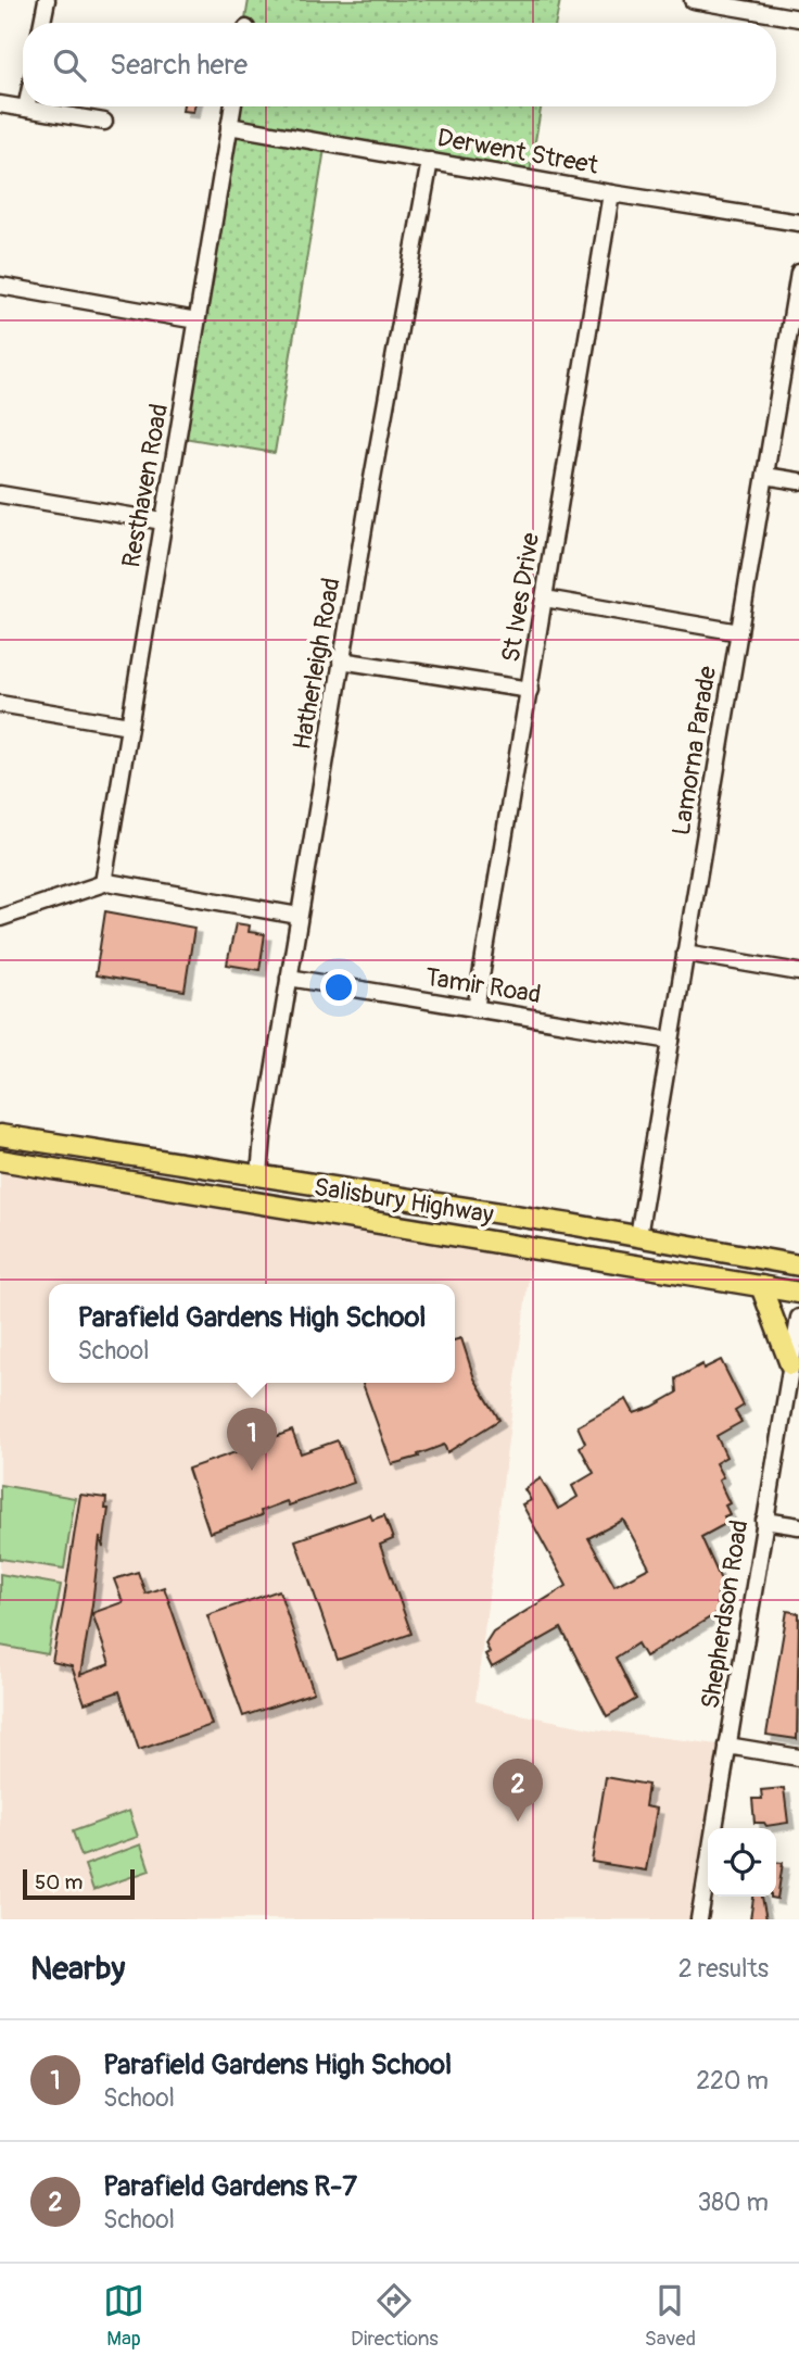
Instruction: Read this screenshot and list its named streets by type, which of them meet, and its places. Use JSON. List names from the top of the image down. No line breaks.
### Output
{"streets":{"main road":["Salisbury Highway"],"street":["Derwent Street","Resthaven Road","St Ives Drive","Hatherleigh Road","Lamorna Parade","Tamir Road","Shepherdson Road"]},"crossings":[["Derwent Street","Resthaven Road"],["Derwent Street","St Ives Drive"],["Derwent Street","Hatherleigh Road"],["St Ives Drive","Tamir Road"],["Hatherleigh Road","Tamir Road"],["Hatherleigh Road","Salisbury Highway"],["Lamorna Parade","Tamir Road"],["Lamorna Parade","Salisbury Highway"]],"scale_bar":"50 m","page":{"search":"Search here","popup":["Parafield Gardens High School","School"],"pins":["1","2"],"scale":"50 m","heading":["Nearby","2 results"],"list":[{"mark":"1","name":"Parafield Gardens High School","note":"School","value":"220 m"},{"mark":"2","name":"Parafield Gardens R-7","note":"School","value":"380 m"}],"nav":["Map","Directions","Saved"]}}
